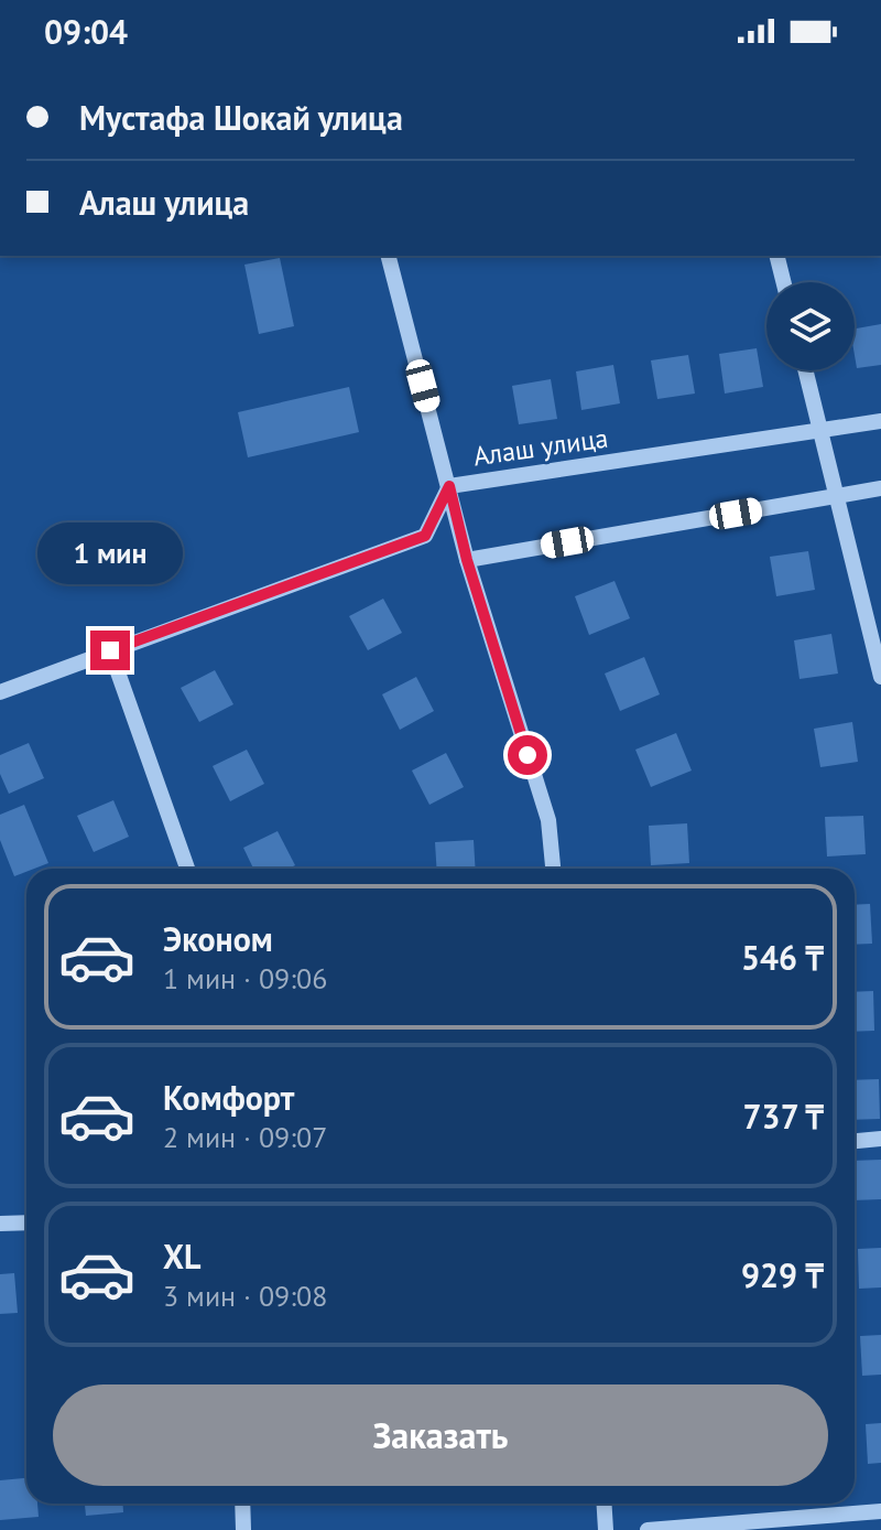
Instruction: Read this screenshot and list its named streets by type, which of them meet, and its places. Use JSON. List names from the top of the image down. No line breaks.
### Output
{"streets":{"street":["Алаш улица"]},"page":{"status":"09:04","banner":["Мустафа Шокай улица","Алаш улица"],"bubble":"1 мин","list":[{"name":"Эконом","note":"1 мин · 09:06","value":"546 ₸"},{"name":"Комфорт","note":"2 мин · 09:07","value":"737 ₸"},{"name":"XL","note":"3 мин · 09:08","value":"929 ₸"}],"buttons":"Заказать"}}
